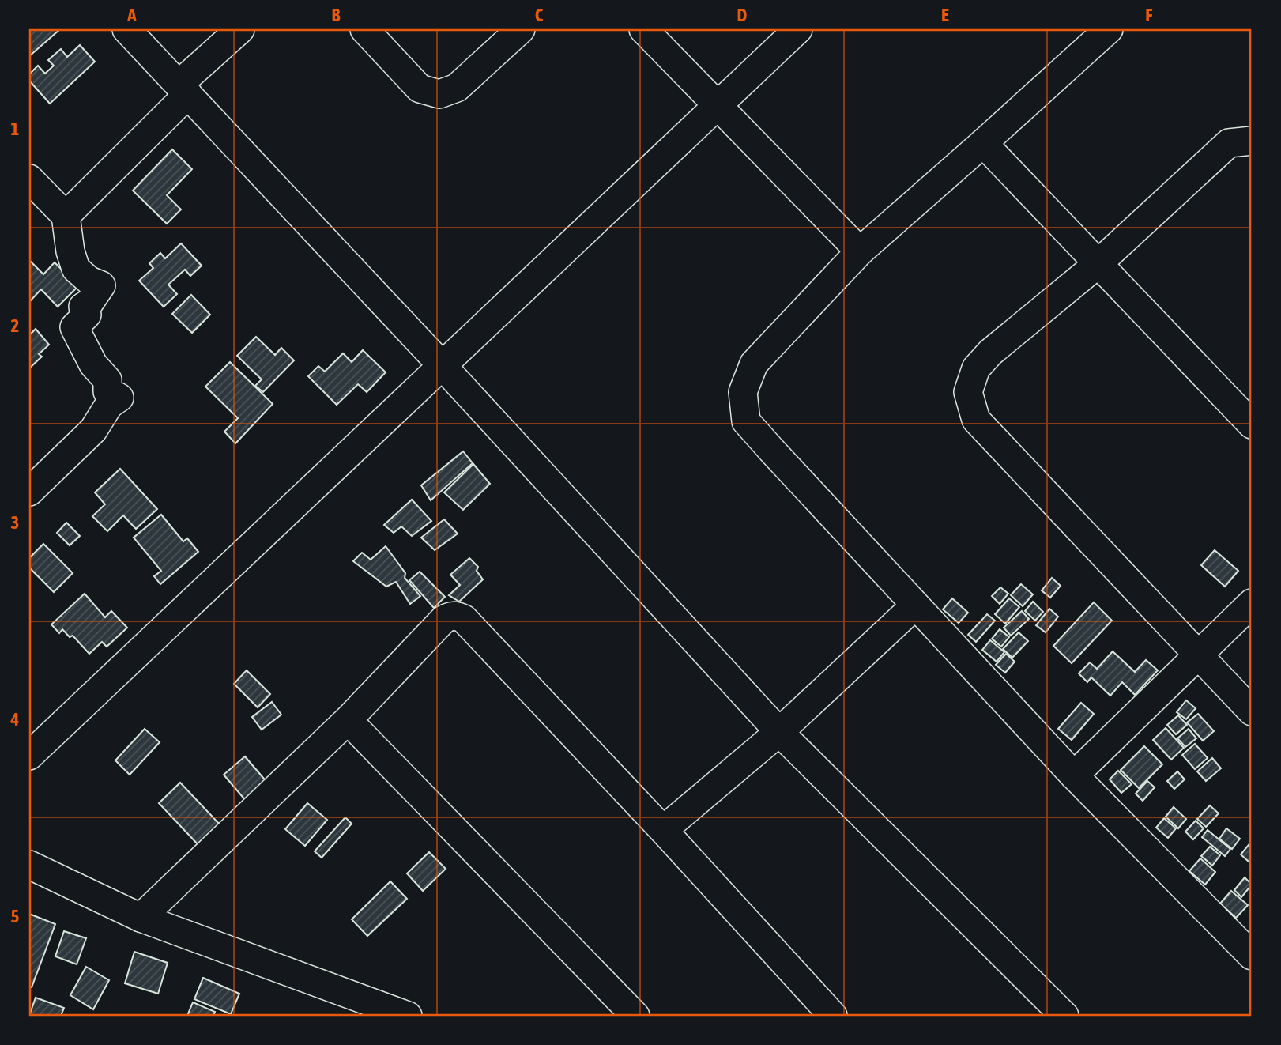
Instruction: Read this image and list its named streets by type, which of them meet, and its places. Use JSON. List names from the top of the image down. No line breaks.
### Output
{"grid":{"columns":["A","B","C","D","E","F"],"rows":["1","2","3","4","5"]}}
